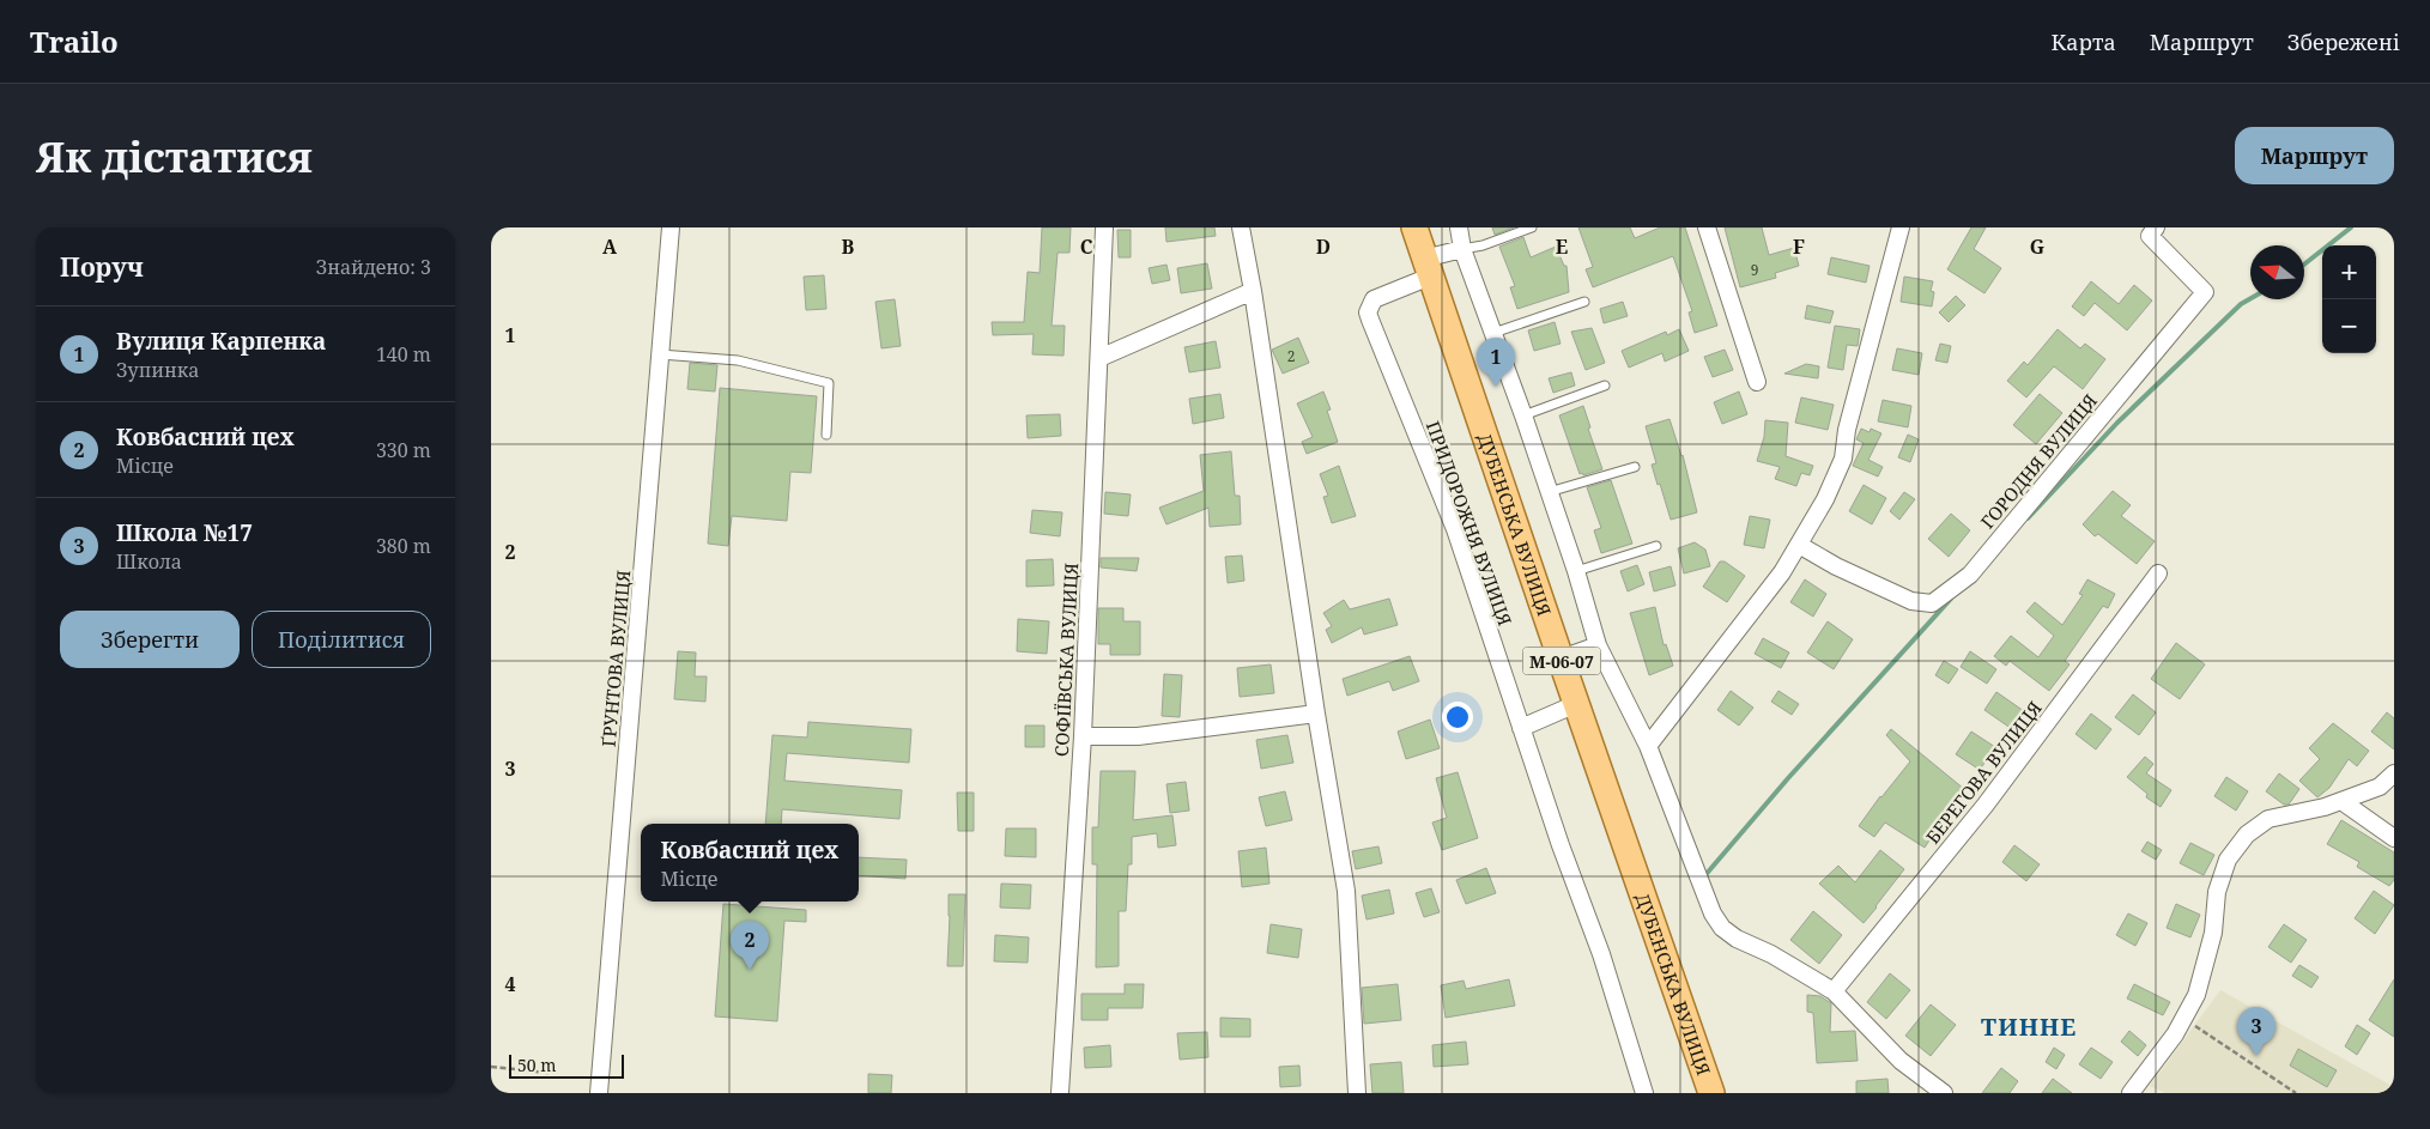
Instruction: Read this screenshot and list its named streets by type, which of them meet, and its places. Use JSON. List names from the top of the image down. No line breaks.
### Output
{"streets":{"main road":["ДУБЕНСЬКА ВУЛИЦЯ","М-06-07"],"street":["ГОРОДНЯ ВУЛИЦЯ","ПРИДОРОЖНЯ ВУЛИЦЯ","ҐРУНТОВА ВУЛИЦЯ","СОФІЇВСЬКА ВУЛИЦЯ","БЕРЕГОВА ВУЛИЦЯ"]},"crossings":[["ПРИДОРОЖНЯ ВУЛИЦЯ","ДУБЕНСЬКА ВУЛИЦЯ"]],"districts":["ТИННЕ"],"house_numbers":["9","2"],"scale_bar":"50 m","north":"left","page":{"header":"Trailo","nav":["Карта","Маршрут","Збережені"],"buttons":["Маршрут",["Зберегти","Поділитися"]],"title":"Як дістатися","heading":["Поруч","Знайдено: 3"],"map_buttons":["+","−"],"list":[{"mark":"1","name":"Вулиця Карпенка","note":"Зупинка","value":"140 m"},{"mark":"2","name":"Ковбасний цех","note":"Місце","value":"330 m"},{"mark":"3","name":"Школа №17","note":"Школа","value":"380 m"}],"pins":["1","2","3"],"popup":["Ковбасний цех","Місце"],"scale":"50 m"},"grid":{"columns":["A","B","C","D","E","F","G"],"rows":["1","2","3","4"]}}
